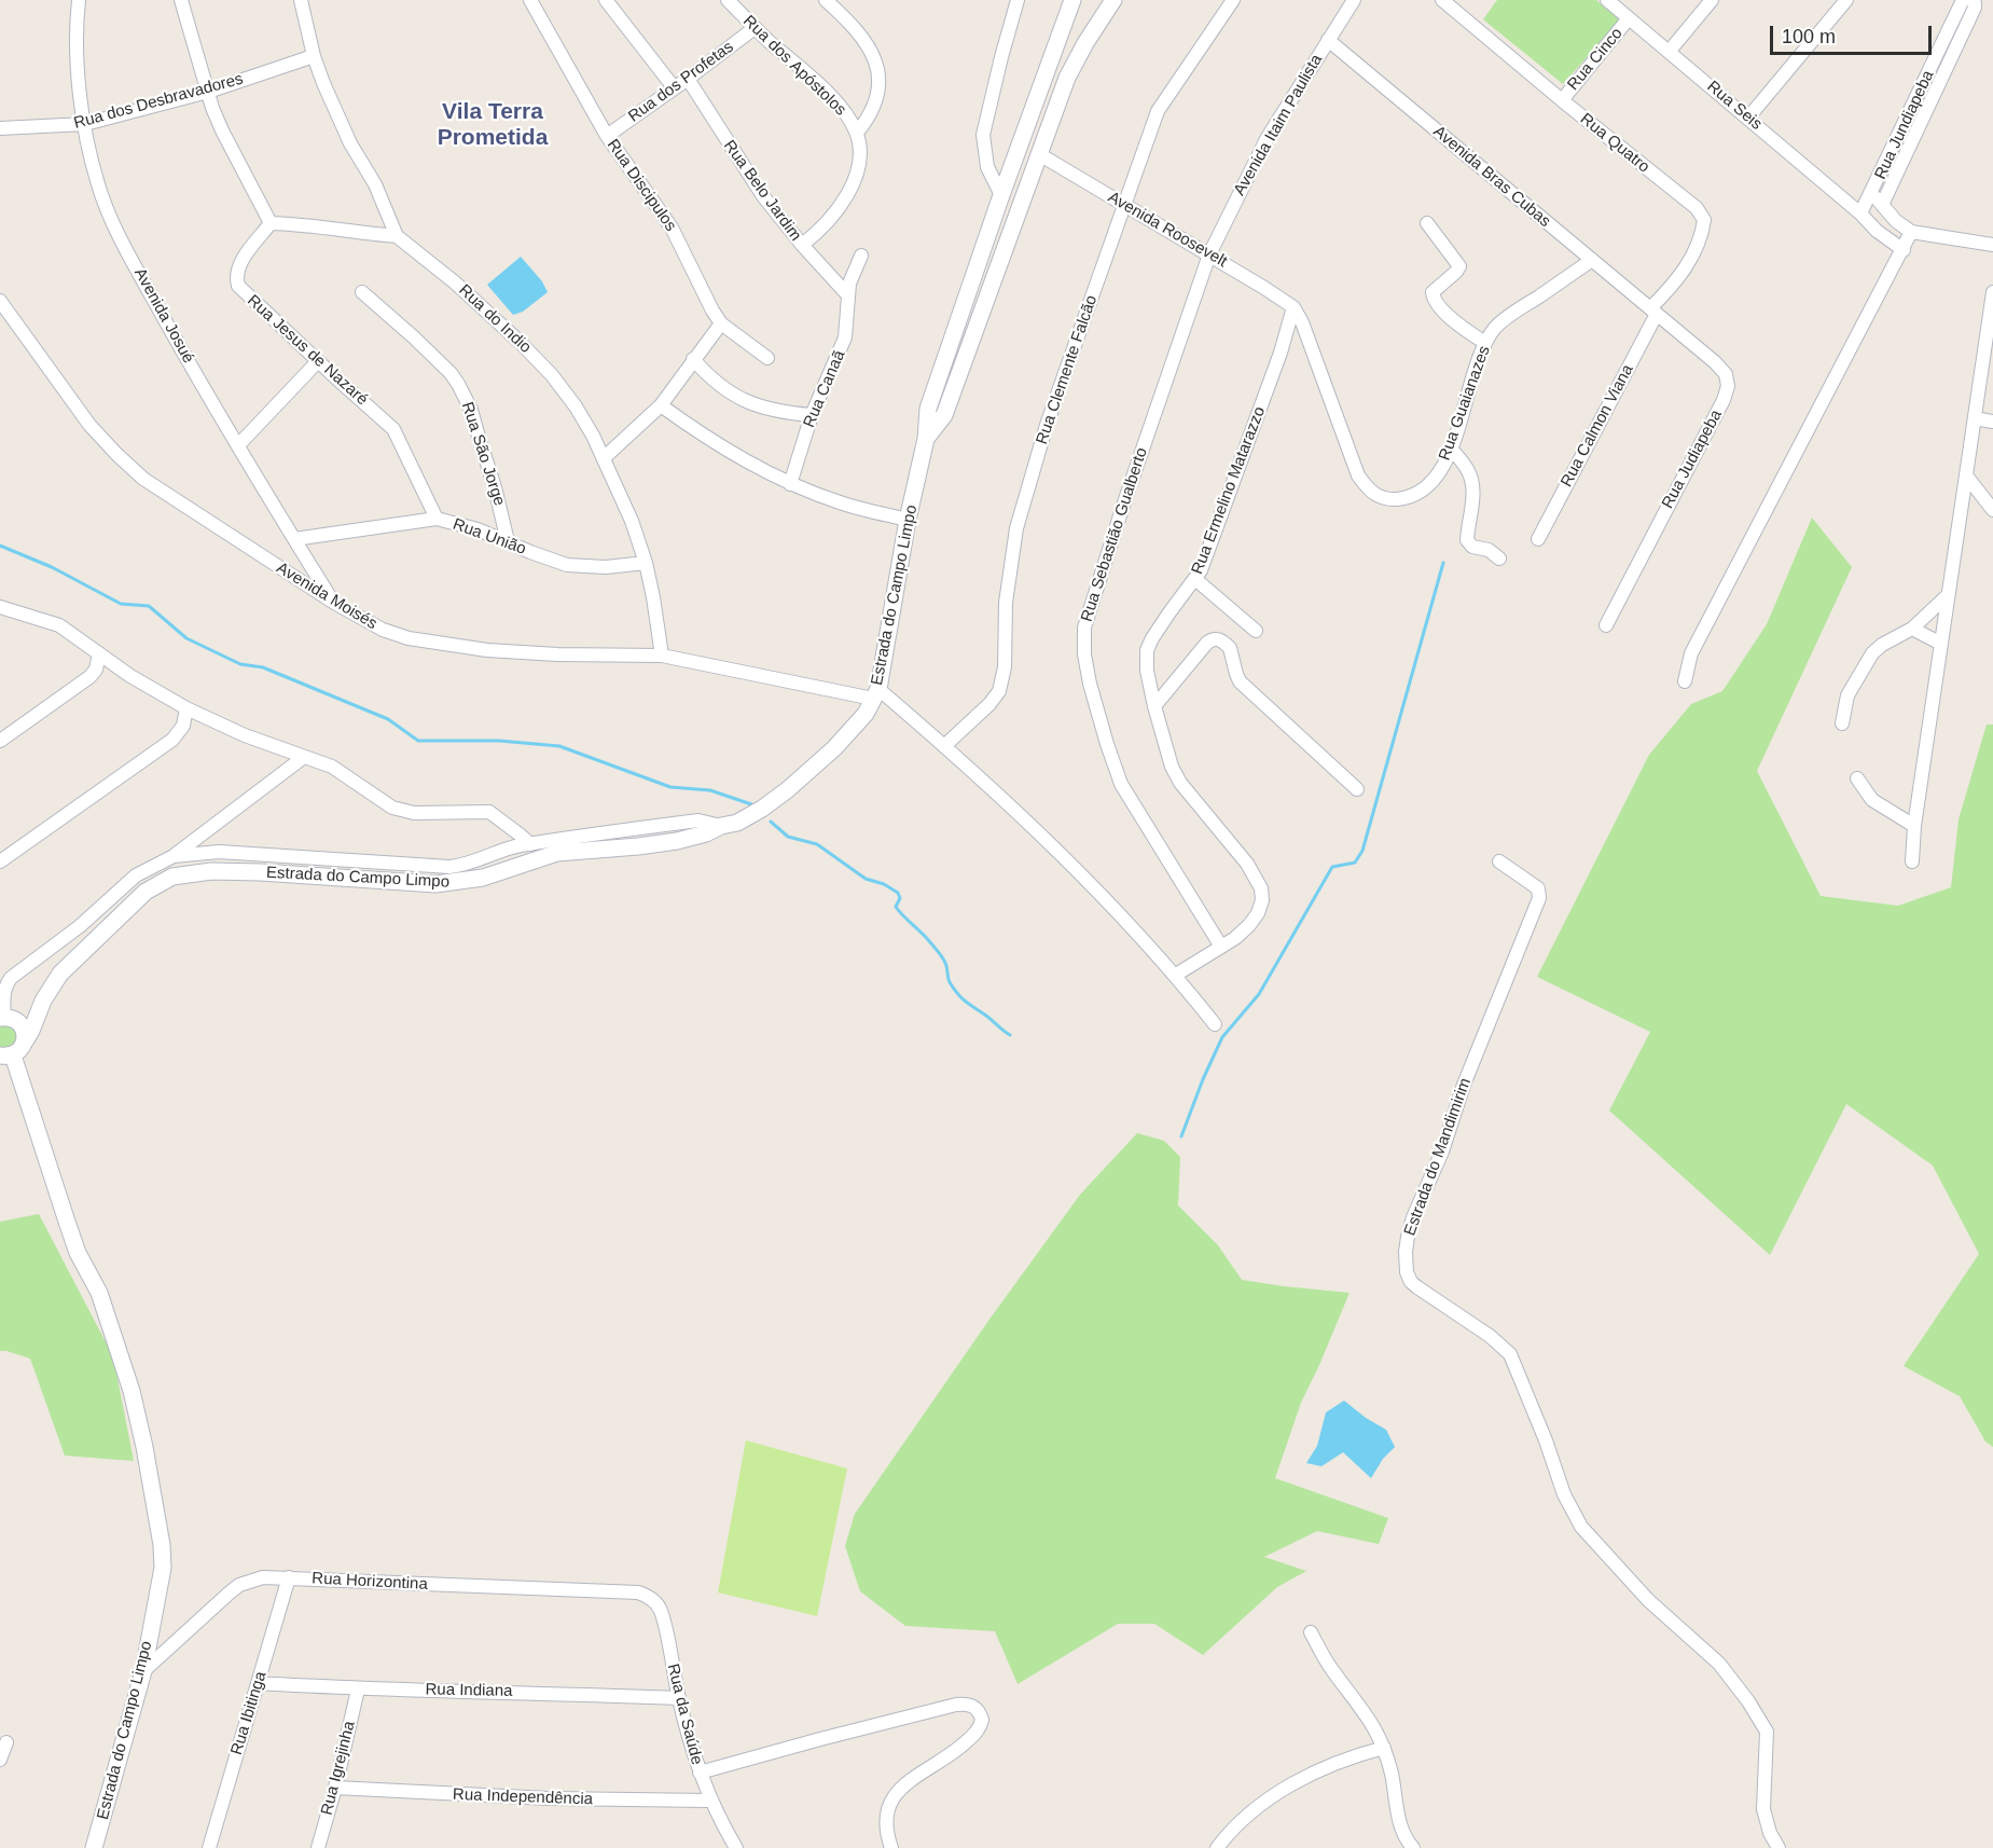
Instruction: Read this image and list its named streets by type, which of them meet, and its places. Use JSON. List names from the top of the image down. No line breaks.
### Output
{"streets":{"street":["Rua Cinco","Rua dos Apóstolos","Rua dos Profetas","Rua dos Desbravadores","Rua Seis","Avenida Itaim Paulista","Rua Jundiapeba","Rua Quatro","Avenida Bras Cubas","Rua Discipulos","Rua Belo Jardim","Avenida Roosevelt","Avenida Josué","Rua do Indio","Rua Jesus de Nazaré","Rua Clemente Falcão","Rua Canaã","Rua Guaianazes","Rua Calmon Viana","Rua São Jorge","Rua Judiapeba","Rua Ermelino Matarazzo","Rua Sebastião Gualberto","Rua União","Estrada do Campo Limpo","Avenida Moisés","Estrada do Mandimirim","Rua Horizontina","Rua Indiana","Rua Ibitinga","Rua da Saúde","Rua Igrejinha","Rua Independência"]},"crossings":[["Rua Cinco","Rua Seis"],["Rua Cinco","Rua Quatro"],["Rua dos Apóstolos","Rua dos Profetas"],["Rua dos Profetas","Rua Discipulos"],["Rua dos Profetas","Rua Belo Jardim"],["Rua dos Desbravadores","Avenida Josué"],["Rua dos Desbravadores","Rua do Indio"],["Rua Seis","Rua Jundiapeba"],["Avenida Itaim Paulista","Avenida Bras Cubas"],["Avenida Itaim Paulista","Avenida Roosevelt"],["Avenida Itaim Paulista","Rua Sebastião Gualberto"],["Rua Quatro","Avenida Bras Cubas"],["Rua Quatro","Rua Calmon Viana"],["Rua Quatro","Rua Judiapeba"],["Avenida Bras Cubas","Rua Guaianazes"],["Avenida Bras Cubas","Rua Calmon Viana"],["Avenida Bras Cubas","Rua Judiapeba"],["Rua Belo Jardim","Rua Canaã"],["Avenida Roosevelt","Rua Clemente Falcão"],["Avenida Roosevelt","Rua Guaianazes"],["Avenida Roosevelt","Rua Ermelino Matarazzo"],["Avenida Roosevelt","Rua Sebastião Gualberto"],["Avenida Roosevelt","Estrada do Campo Limpo"],["Avenida Josué","Rua União"],["Avenida Josué","Avenida Moisés"],["Rua do Indio","Rua União"],["Rua do Indio","Avenida Moisés"],["Rua Jesus de Nazaré","Rua União"],["Rua Guaianazes","Rua Ermelino Matarazzo"],["Rua Calmon Viana","Rua Judiapeba"],["Rua São Jorge","Rua União"],["Rua Ermelino Matarazzo","Rua Sebastião Gualberto"],["Estrada do Campo Limpo","Avenida Moisés"],["Estrada do Campo Limpo","Rua Horizontina"],["Rua Horizontina","Rua Ibitinga"],["Rua Horizontina","Rua da Saúde"],["Rua Indiana","Rua Ibitinga"],["Rua Indiana","Rua da Saúde"],["Rua Indiana","Rua Igrejinha"],["Rua da Saúde","Rua Independência"],["Rua Igrejinha","Rua Independência"]],"districts":["Vila Terra Prometida"],"scale_bar":"100 m"}
